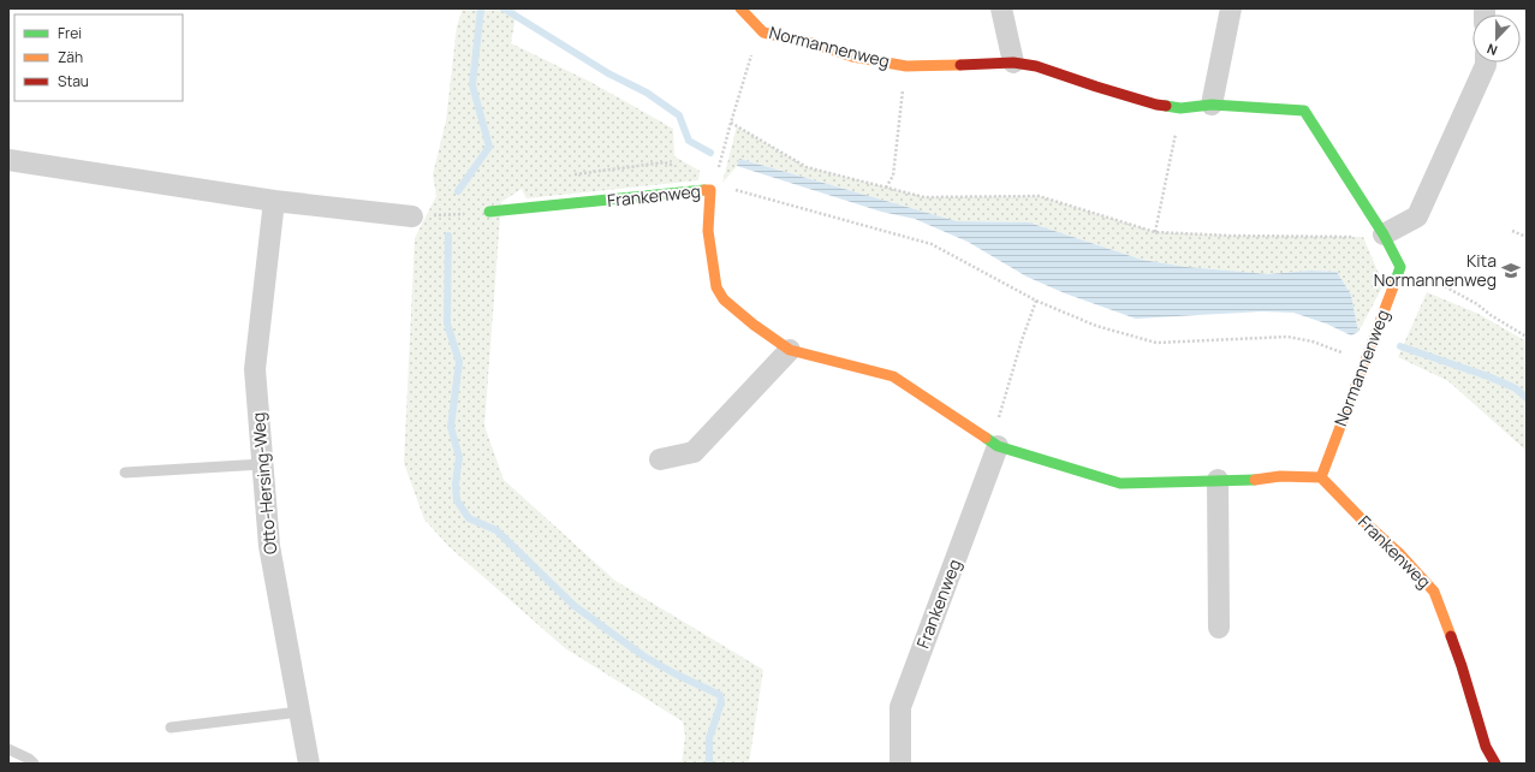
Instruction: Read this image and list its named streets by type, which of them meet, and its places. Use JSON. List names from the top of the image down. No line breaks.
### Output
{"streets":{"street":["Normannenweg","Frankenweg","Otto-Hersing-Weg"]},"crossings":[["Normannenweg","Frankenweg"]],"places":{"school or university":["Kita Normannenweg"]},"legend":["Frei","Zäh","Stau"],"north":"bottom"}
